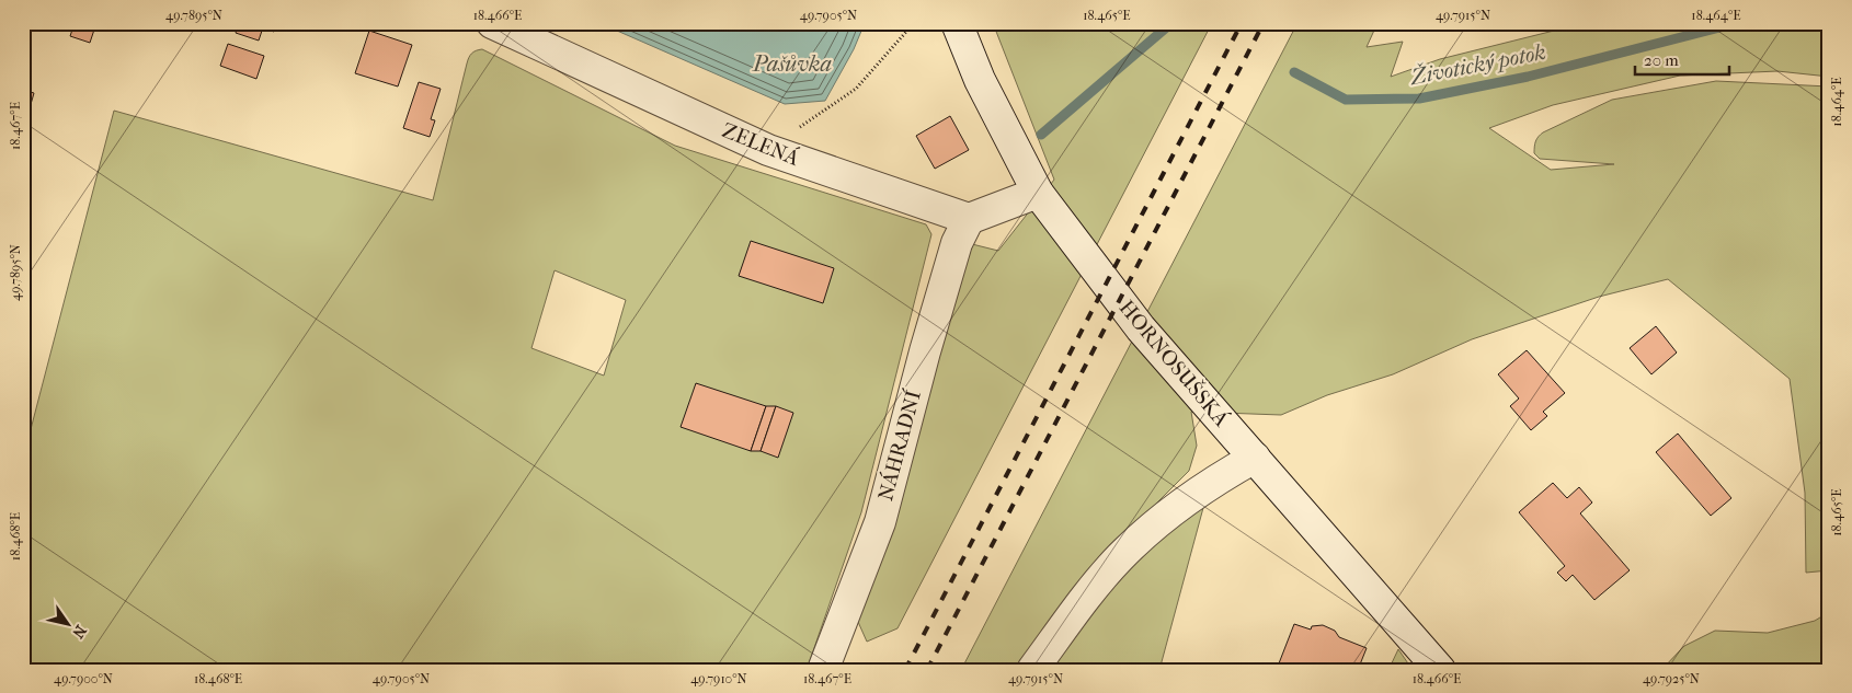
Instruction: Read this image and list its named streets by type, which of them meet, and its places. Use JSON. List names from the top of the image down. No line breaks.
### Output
{"streets":{"street":["ZELENÁ","HORNOSUŠSKÁ","NÁHRADNÍ"]},"crossings":[["ZELENÁ","NÁHRADNÍ"]],"water":["Pašůvka","Životický potok"],"scale_bar":"20 m","north":"bottom right","coordinates":["49.7895°N","18.466°E","49.7905°N","18.465°E","49.7915°N","18.464°E","18.467°E","18.468°E","49.7900°N","49.7910°N","49.7925°N"]}
